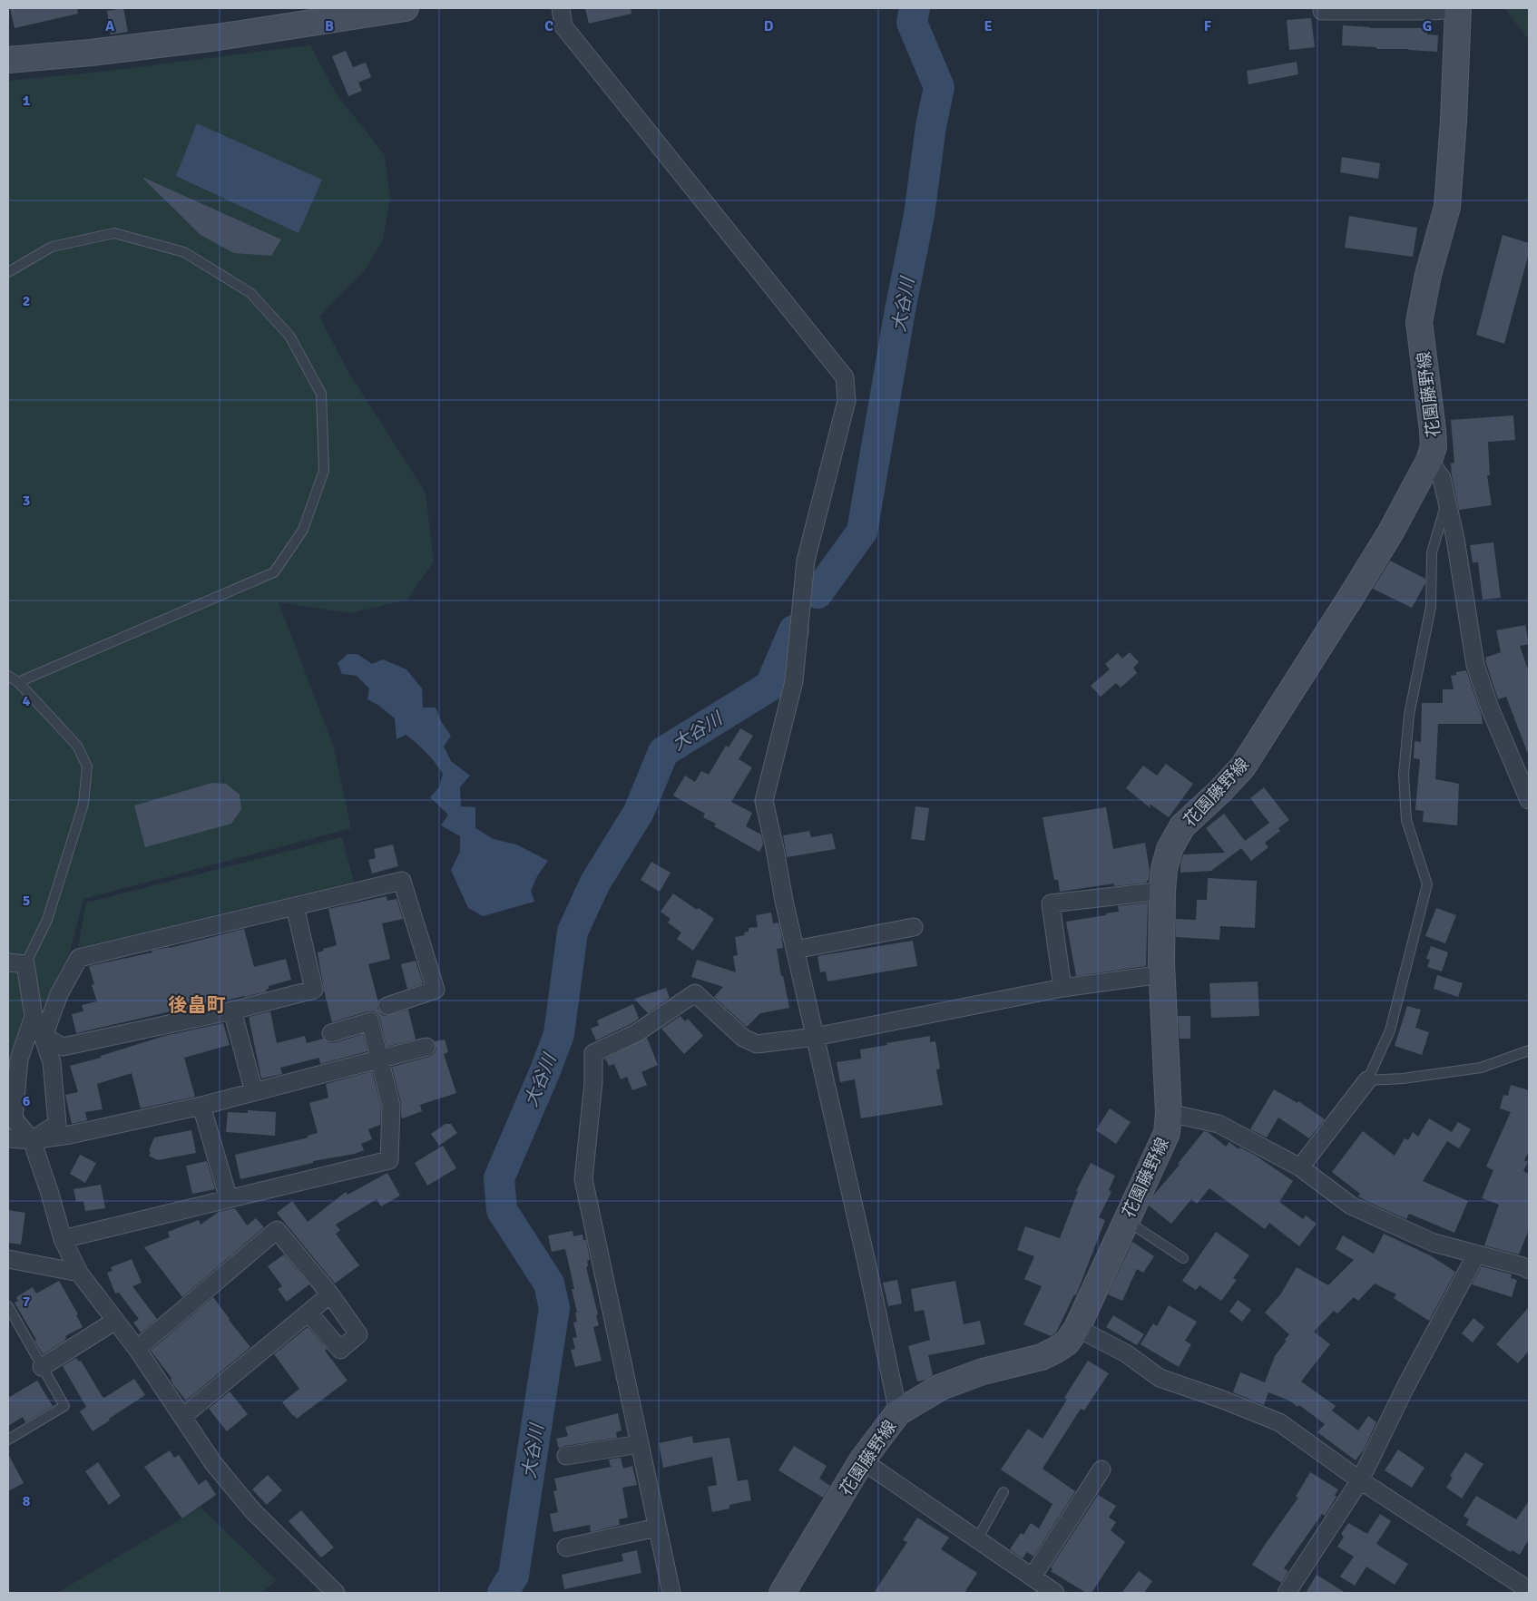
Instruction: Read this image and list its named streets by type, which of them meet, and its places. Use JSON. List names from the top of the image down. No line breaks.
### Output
{"streets":{"main road":["花園藤野線"]},"districts":["後畠町"],"water":["大谷川"],"grid":{"columns":["A","B","C","D","E","F","G"],"rows":["1","2","3","4","5","6","7","8"]}}
